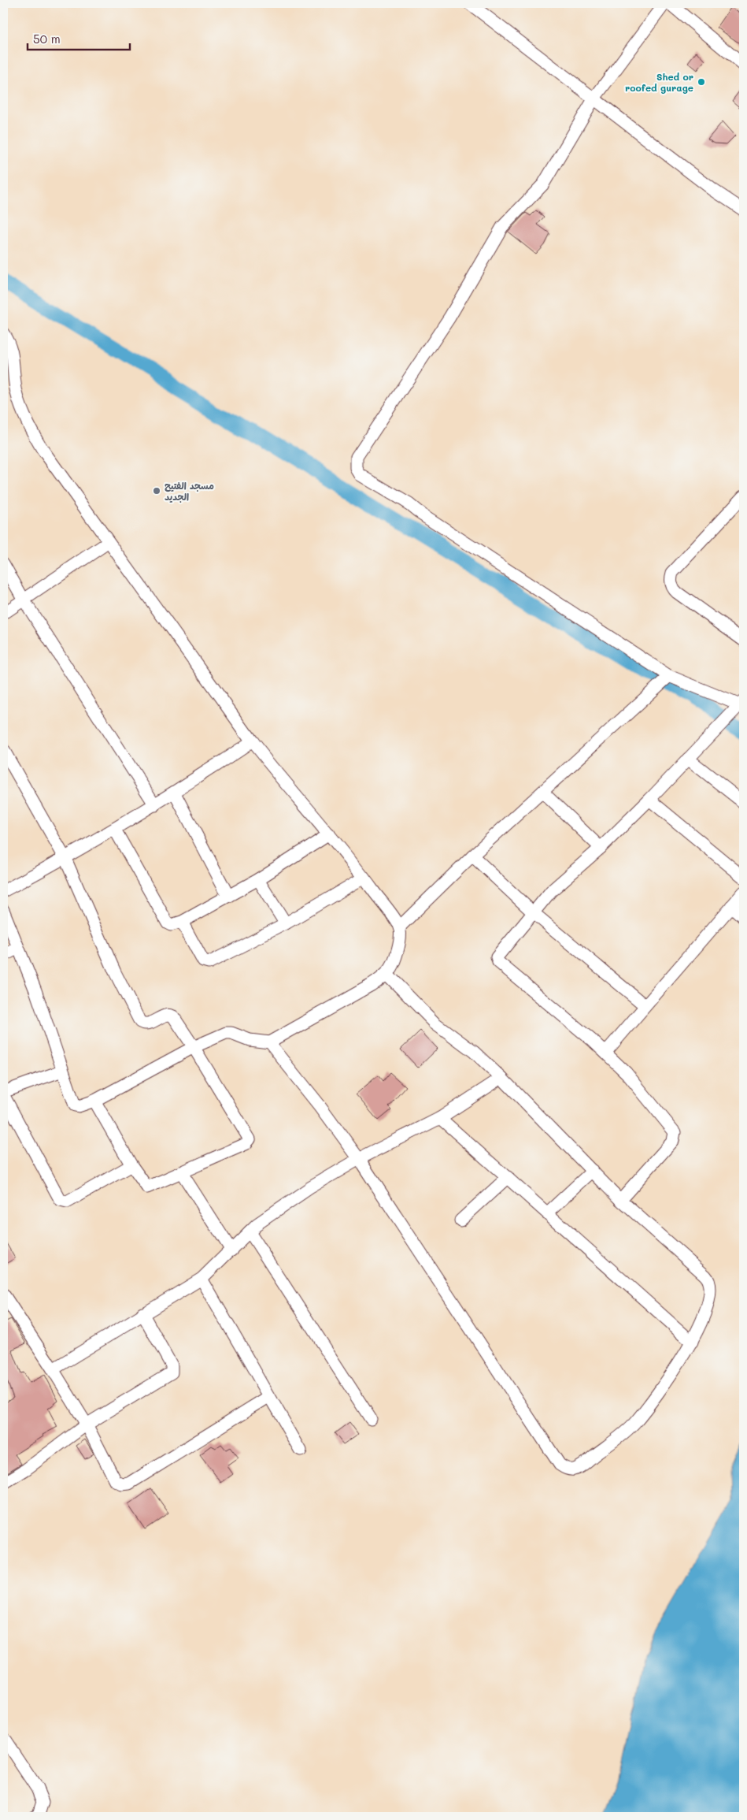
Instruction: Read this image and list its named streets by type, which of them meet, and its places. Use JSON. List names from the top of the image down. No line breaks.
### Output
{"places":["Shed or roofed gurage","مسجد الفتيح الجديد"],"scale_bar":"50 m"}
